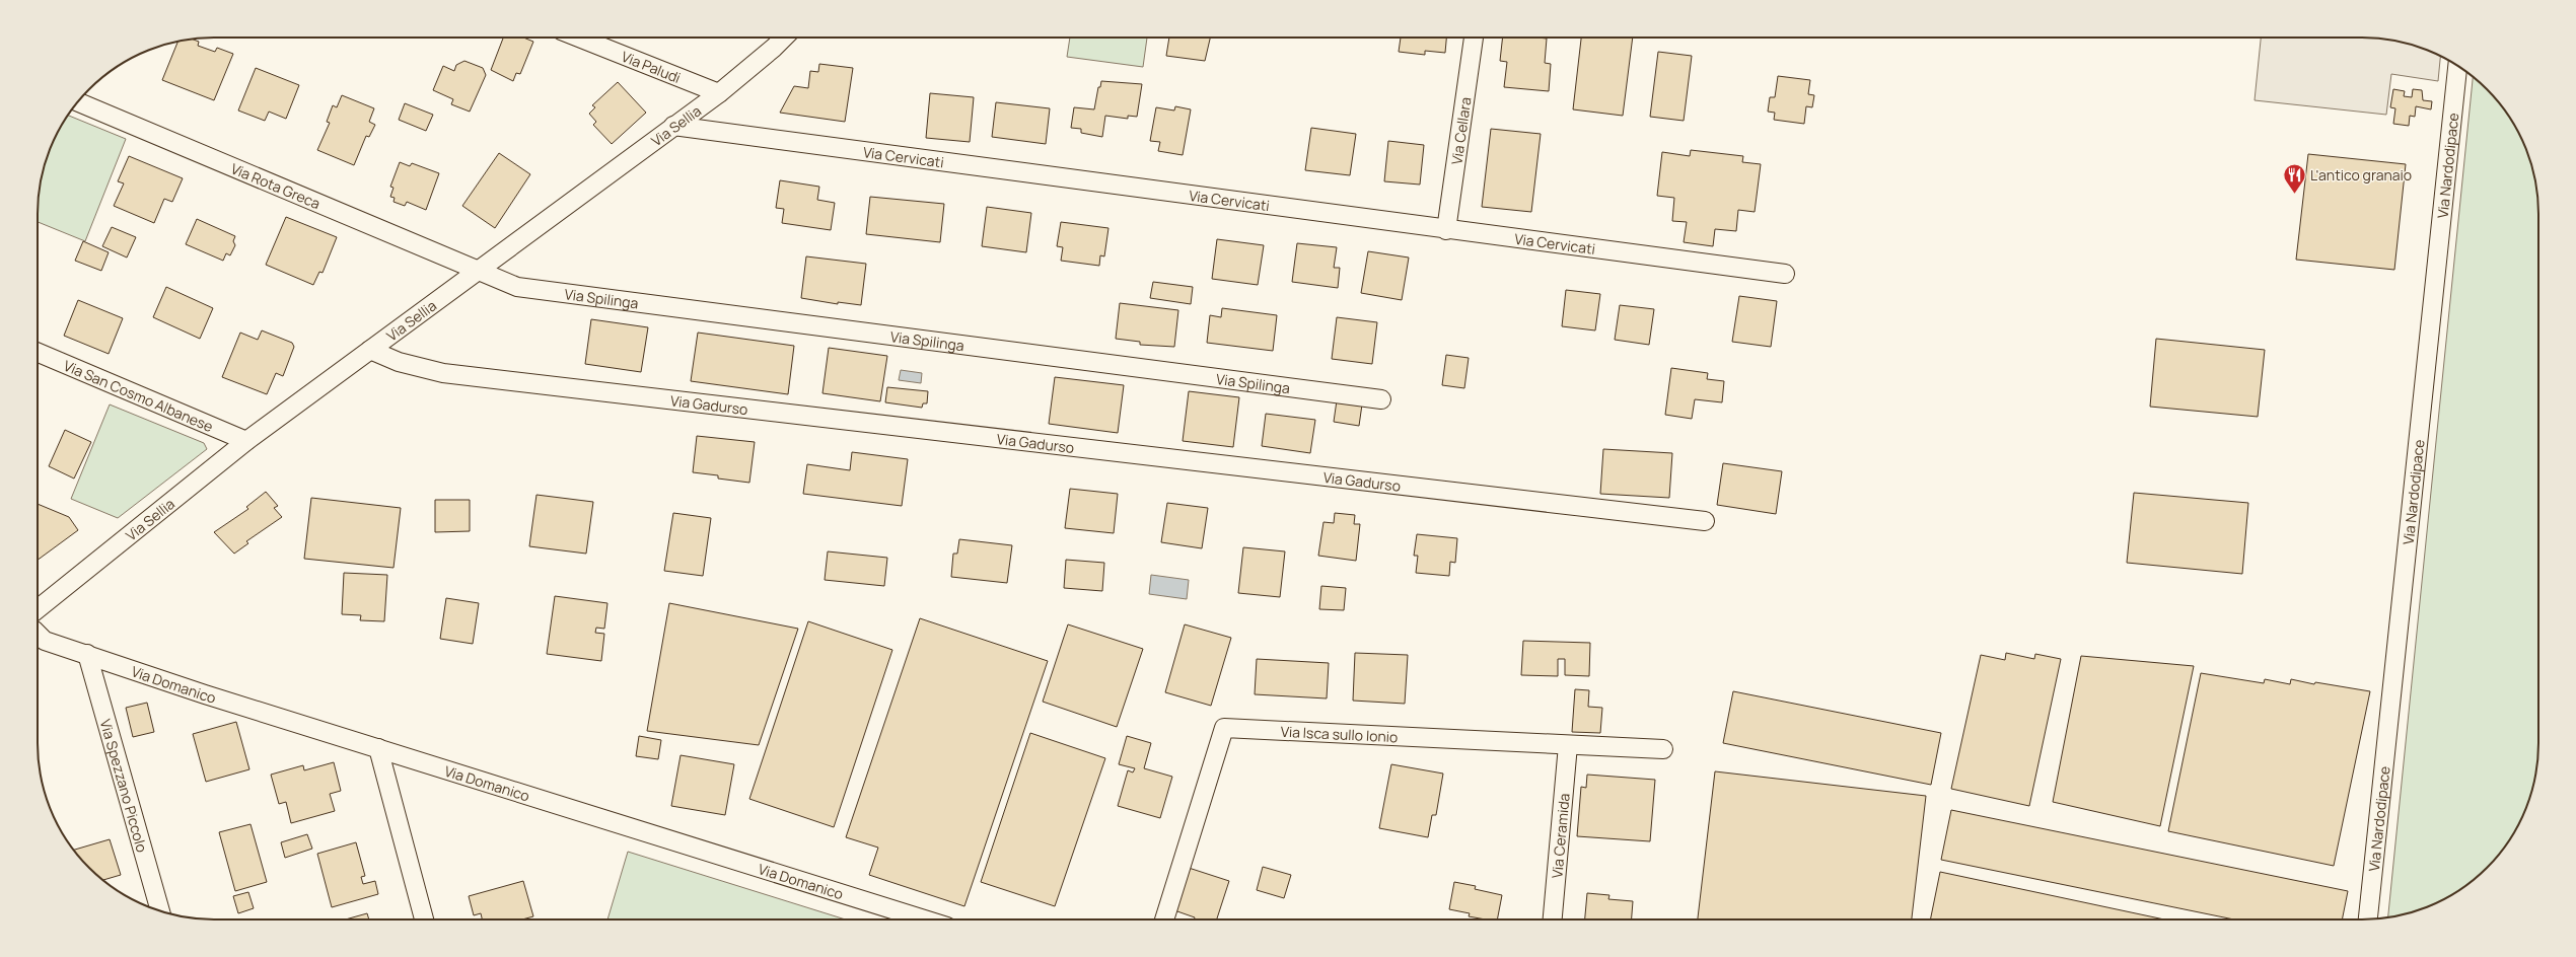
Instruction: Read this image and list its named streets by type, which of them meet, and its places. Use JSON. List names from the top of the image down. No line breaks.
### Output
{"streets":{"street":["Via Paludi","Via Sellia","Via Cellara","Via Cervicati","Via Nardodipace","Via Rota Greca","Via Spilinga","Via San Cosmo Albanese","Via Gadurso","Via Domanico","Via Isca sullo Ionio","Via Spezzano Piccolo","Via Ceramida"]},"crossings":[["Via Paludi","Via Sellia"],["Via Sellia","Via Cervicati"],["Via Sellia","Via Rota Greca"],["Via Sellia","Via Spilinga"],["Via Sellia","Via San Cosmo Albanese"],["Via Sellia","Via Gadurso"],["Via Cellara","Via Cervicati"],["Via Rota Greca","Via Spilinga"],["Via Domanico","Via Spezzano Piccolo"],["Via Isca sullo Ionio","Via Ceramida"]],"places":{"restaurant":["L'antico granaio"]}}
